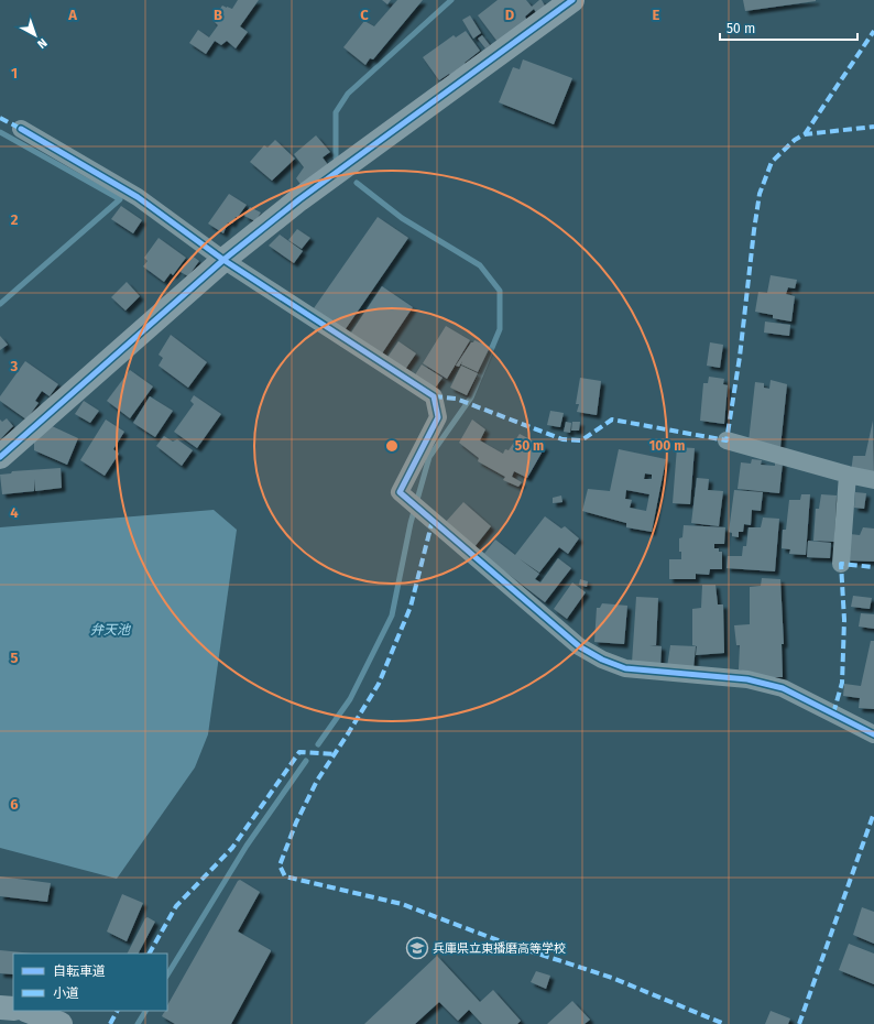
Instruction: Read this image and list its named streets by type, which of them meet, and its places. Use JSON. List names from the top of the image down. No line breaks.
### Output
{"water":["弁天池"],"places":{"school or university":["兵庫県立東播磨高等学校"]},"legend":["自転車道","小道"],"scale_bar":"50 m","north":"bottom right","grid":{"columns":["A","B","C","D","E"],"rows":["1","2","3","4","5","6"]},"rings":["50 m","100 m"]}
